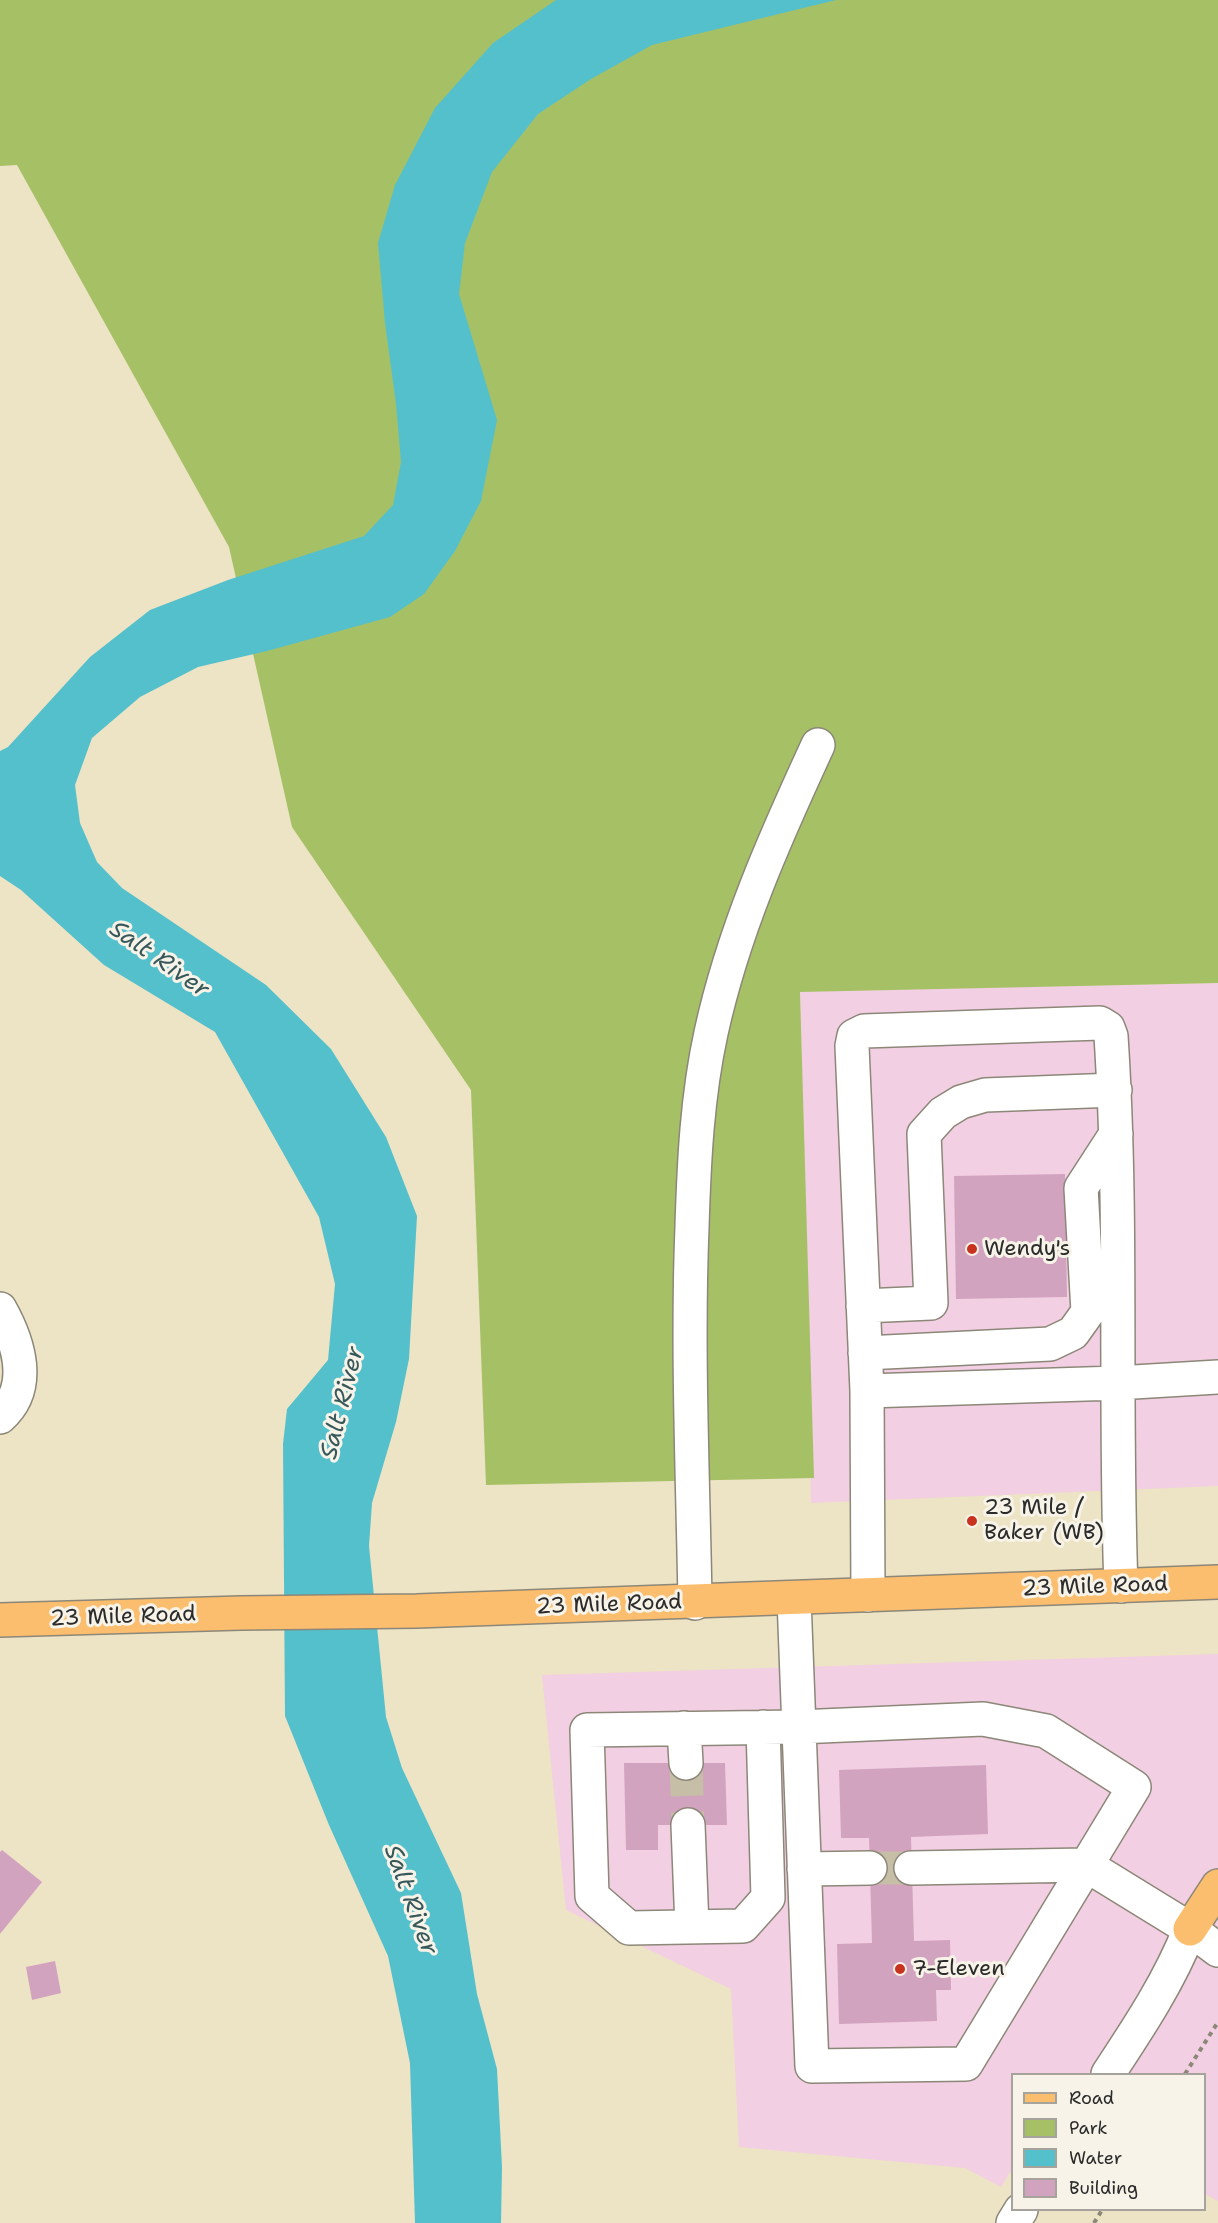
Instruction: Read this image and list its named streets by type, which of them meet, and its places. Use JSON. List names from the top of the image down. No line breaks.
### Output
{"streets":{"main road":["23 Mile Road"]},"water":["Salt River"],"places":["Wendy's","23 Mile / Baker (WB)","7-Eleven"],"legend":["Road","Park","Water","Building"]}
